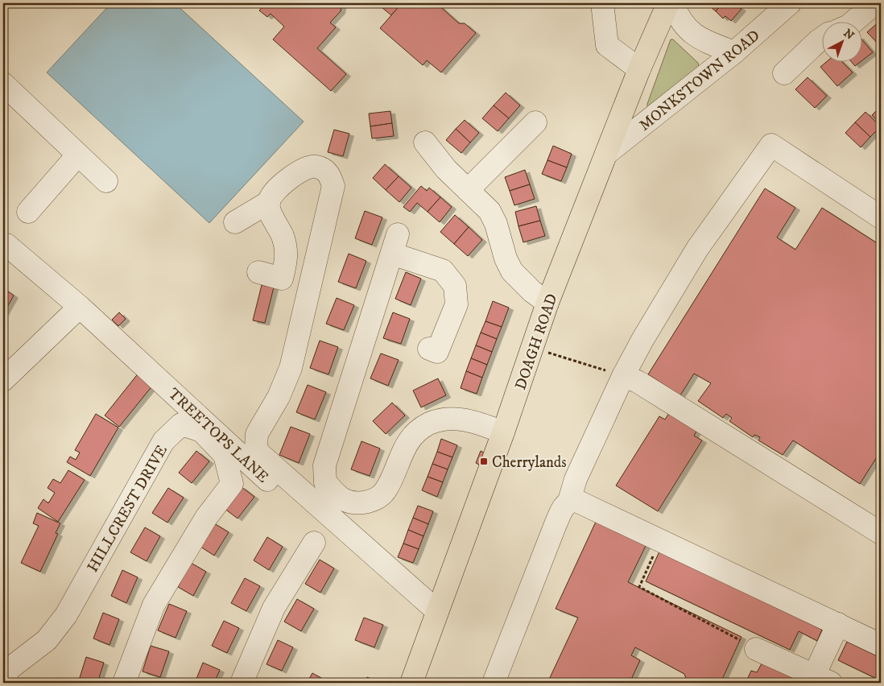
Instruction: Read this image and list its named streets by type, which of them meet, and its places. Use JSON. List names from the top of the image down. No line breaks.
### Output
{"streets":{"main road":["DOAGH ROAD"],"street":["MONKSTOWN ROAD","TREETOPS LANE","HILLCREST DRIVE"]},"crossings":[["MONKSTOWN ROAD","DOAGH ROAD"],["DOAGH ROAD","TREETOPS LANE"]],"places":{"transit":["Cherrylands"]},"north":"top right"}
